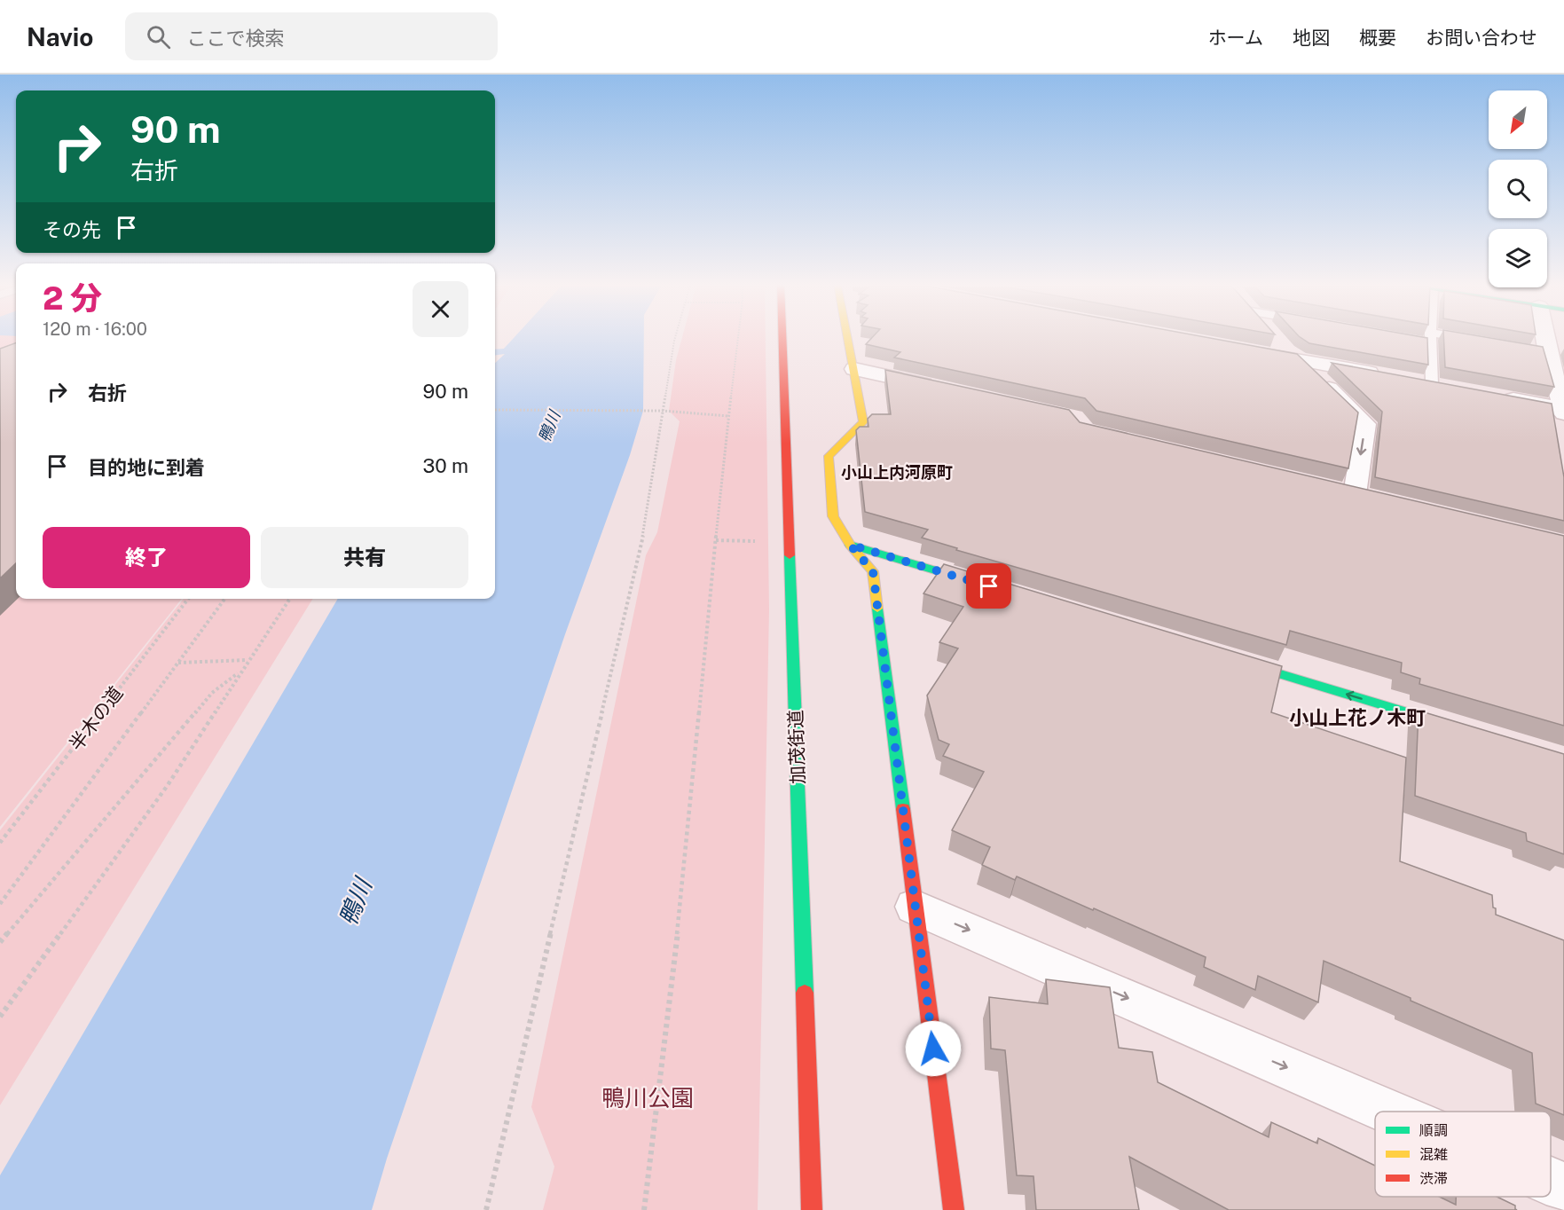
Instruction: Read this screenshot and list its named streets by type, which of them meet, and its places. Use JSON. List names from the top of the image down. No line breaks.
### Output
{"streets":{"street":["加茂街道"],"path":["半木の道"]},"districts":["小山上内河原町","小山上花ノ木町"],"water":["鴨川"],"parks":["鴨川公園"],"legend":["順調","混雑","渋滞"],"north":"bottom left","page":{"header":"Navio","search":"ここで検索","nav":["ホーム","地図","概要","お問い合わせ"],"turn":["90 m","右折"],"then":"その先","heading":["2 分","120 m · 16:00"],"list":[{"name":"右折","value":"90 m"},{"name":"目的地に到着","value":"30 m"}],"buttons":["終了","共有"]}}
